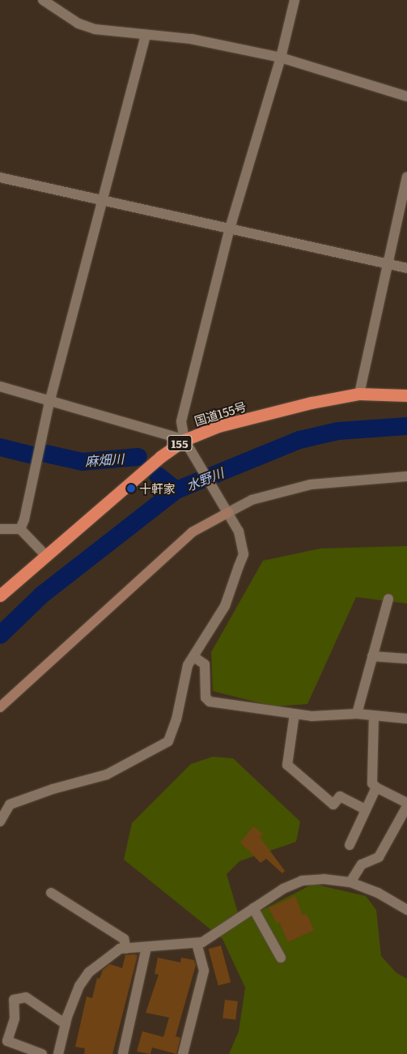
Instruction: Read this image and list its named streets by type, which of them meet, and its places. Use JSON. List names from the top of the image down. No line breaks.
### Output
{"streets":{"highway":["国道155号","155"]},"water":["麻畑川","水野川"],"places":["十軒家"]}
